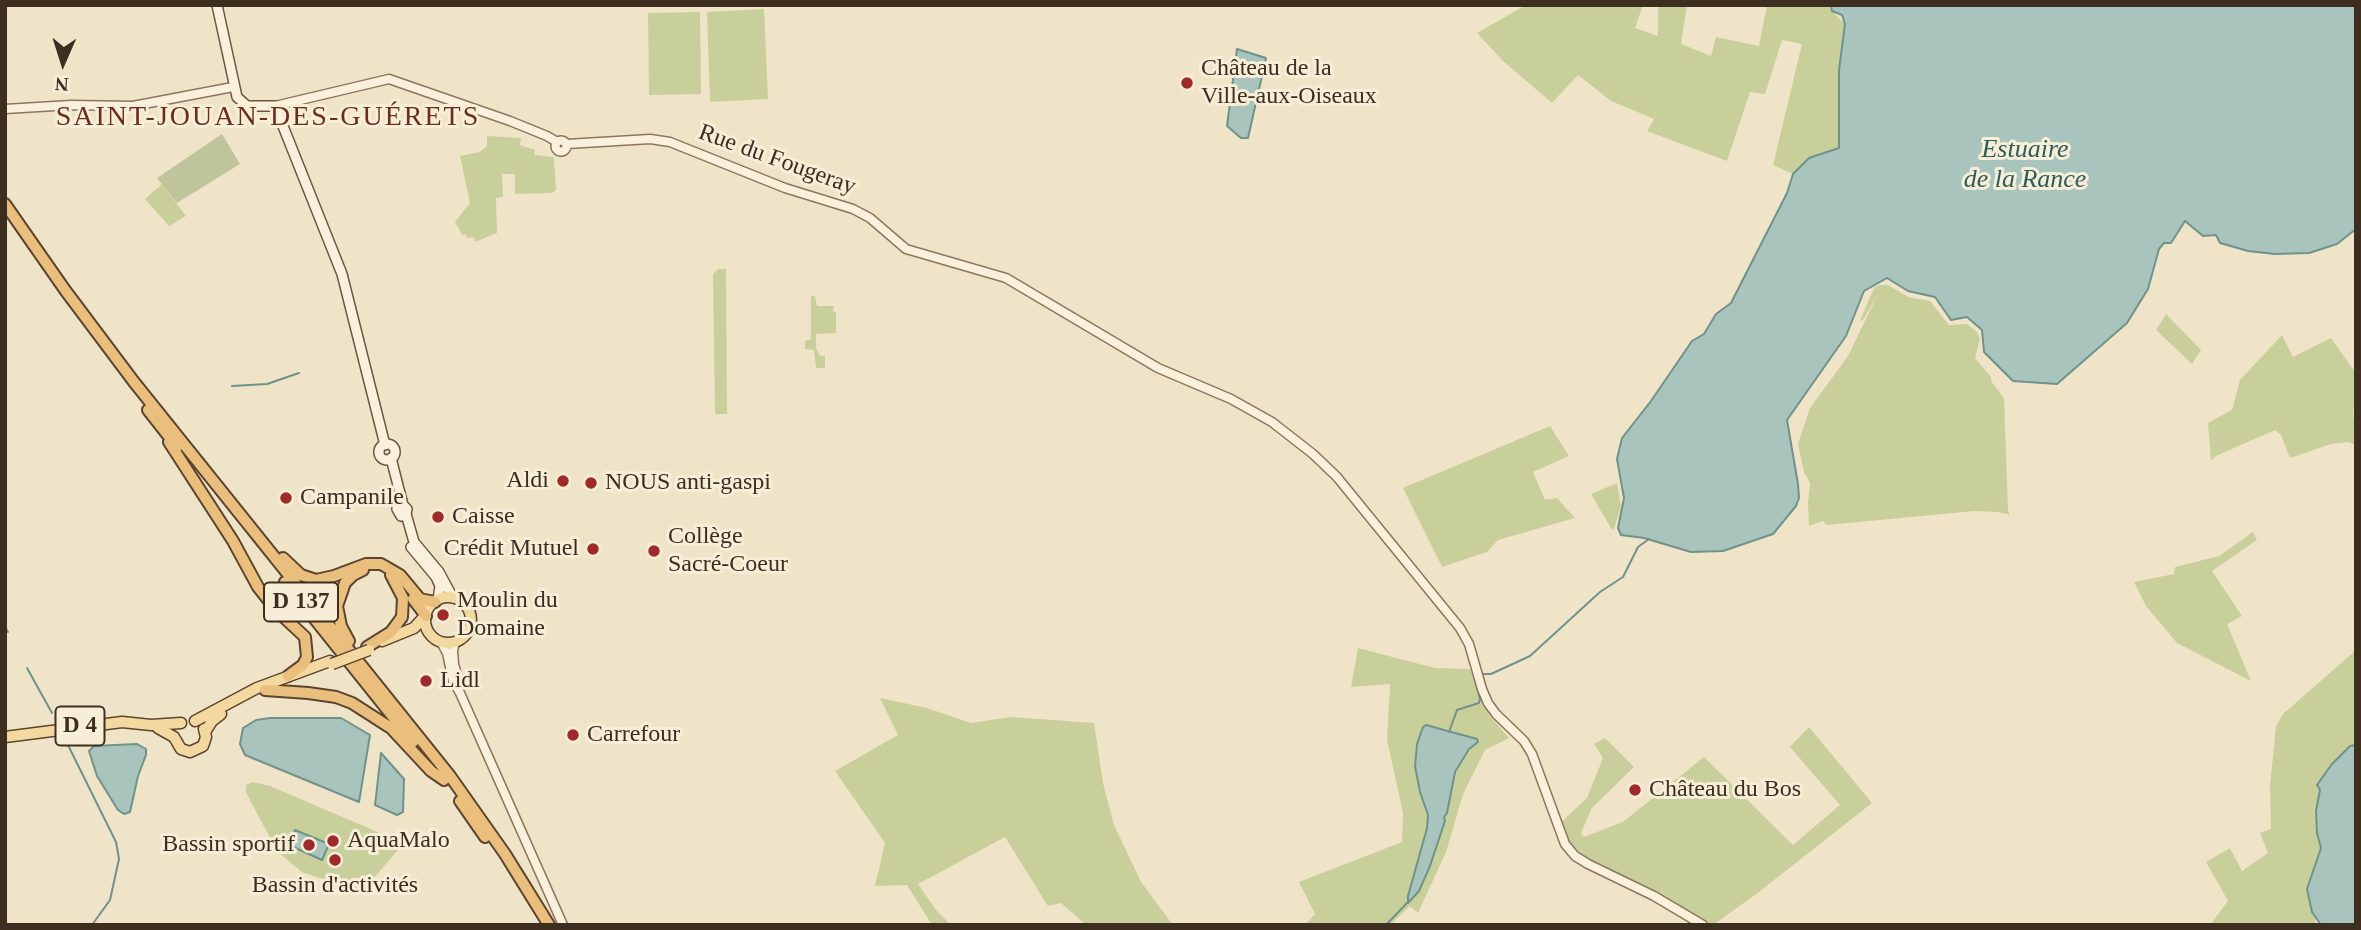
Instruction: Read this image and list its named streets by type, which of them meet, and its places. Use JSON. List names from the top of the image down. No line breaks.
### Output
{"streets":{"highway":["D 137"],"main road":["D 4"],"street":["Rue du Fougeray"]},"districts":["SAINT-JOUAN-DES-GUÉRETS"],"water":["Estuaire de la Rance"],"places":["Château de la Ville-aux-Oiseaux","Aldi","NOUS anti-gaspi","Campanile","Caisse","Crédit Mutuel","Collège Sacré-Coeur","Moulin du Domaine","Lidl","Carrefour","Château du Bos","AquaMalo","Bassin sportif","Bassin d'activités"],"north":"bottom"}
